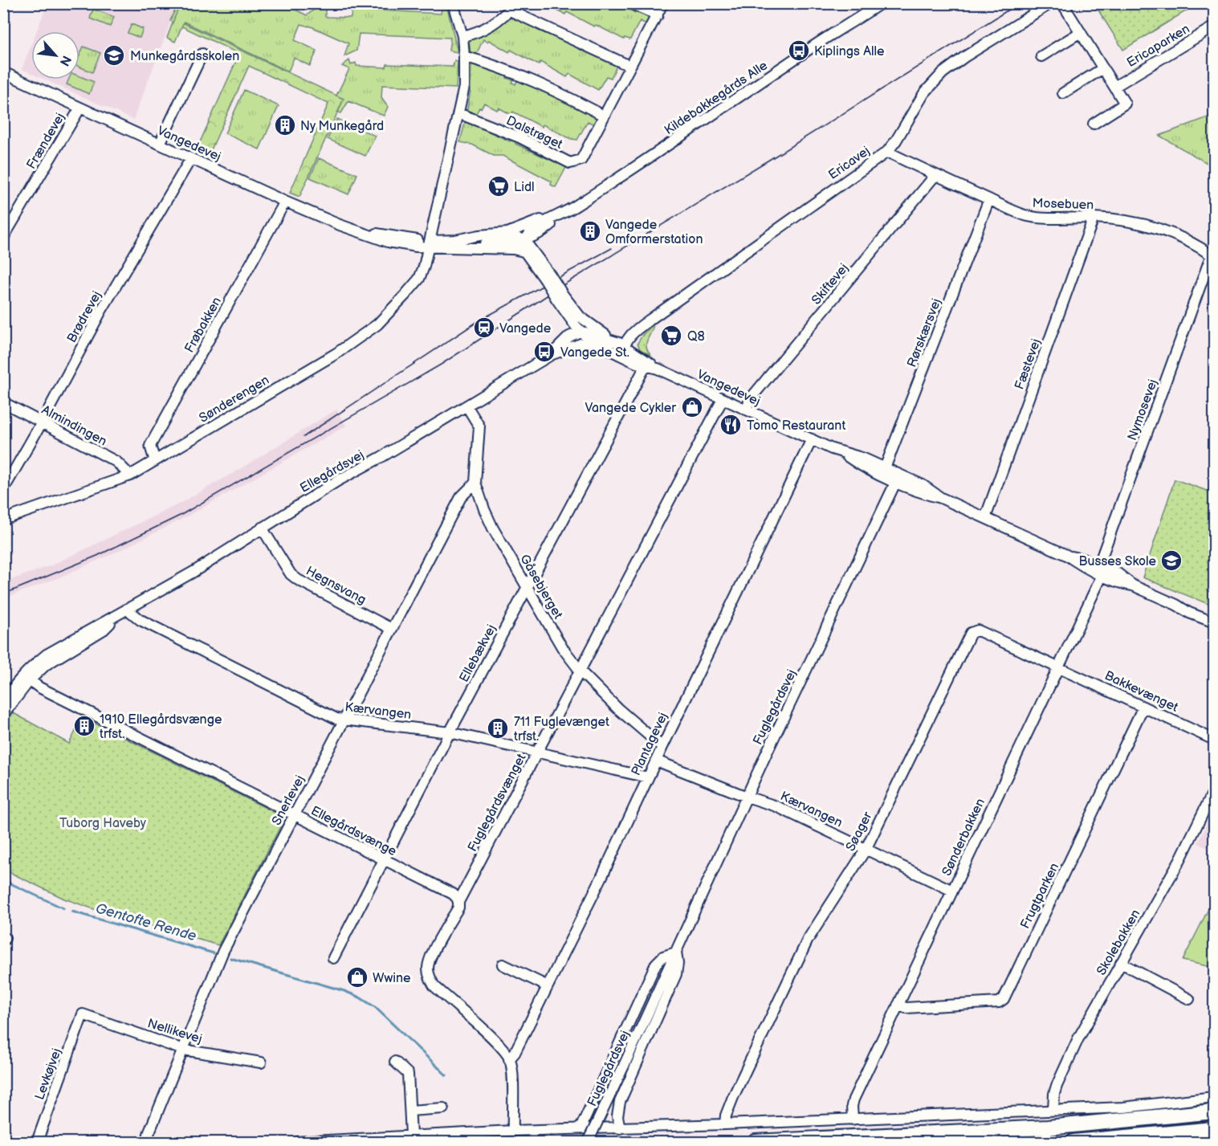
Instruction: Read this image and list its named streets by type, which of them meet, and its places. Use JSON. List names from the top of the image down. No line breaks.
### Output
{"streets":{"street":["Ericaparken","Kildebakkegårds Alle","Dalstrøget","Frændevej","Vangedevej","Ericavej","Mosebuen","Skiftevej","Brødrevej","Frøbakken","Rørskærsvej","Fæstevej","Sønderengen","Nymosevej","Almindingen","Ellegårdsvej","Hegnsvang","Gåsebjerget","Ellebækvej","Bakkevænget","Fuglegårdsvej","Kærvangen","Plantagevej","Snerlevej","Fuglegårdsvænget","Ellegårdsvænge","Søager","Sønderbakken","Frugtparken","Skolebakken","Nellikevej","Levkøjvej"]},"crossings":[["Kildebakkegårds Alle","Vangedevej"],["Frændevej","Vangedevej"],["Vangedevej","Ericavej"],["Vangedevej","Skiftevej"],["Vangedevej","Brødrevej"],["Vangedevej","Frøbakken"],["Vangedevej","Rørskærsvej"],["Vangedevej","Fæstevej"],["Vangedevej","Sønderengen"],["Vangedevej","Nymosevej"],["Vangedevej","Ellegårdsvej"],["Vangedevej","Ellebækvej"],["Vangedevej","Fuglegårdsvej"],["Vangedevej","Plantagevej"],["Vangedevej","Fuglegårdsvænget"],["Vangedevej","Sønderbakken"],["Ericavej","Mosebuen"],["Mosebuen","Skiftevej"],["Mosebuen","Rørskærsvej"],["Mosebuen","Fæstevej"],["Mosebuen","Nymosevej"],["Brødrevej","Almindingen"],["Frøbakken","Sønderengen"],["Sønderengen","Almindingen"],["Nymosevej","Sønderbakken"],["Ellegårdsvej","Hegnsvang"],["Ellegårdsvej","Gåsebjerget"],["Ellegårdsvej","Kærvangen"],["Ellegårdsvej","Ellegårdsvænge"],["Hegnsvang","Snerlevej"],["Gåsebjerget","Ellebækvej"],["Gåsebjerget","Plantagevej"],["Gåsebjerget","Snerlevej"],["Gåsebjerget","Fuglegårdsvænget"],["Ellebækvej","Kærvangen"],["Ellebækvej","Ellegårdsvænge"],["Bakkevænget","Søager"],["Bakkevænget","Sønderbakken"],["Bakkevænget","Frugtparken"],["Fuglegårdsvej","Kærvangen"],["Kærvangen","Plantagevej"],["Kærvangen","Snerlevej"],["Kærvangen","Fuglegårdsvænget"],["Kærvangen","Søager"],["Kærvangen","Sønderbakken"],["Plantagevej","Fuglegårdsvænget"],["Snerlevej","Ellegårdsvænge"],["Snerlevej","Nellikevej"],["Fuglegårdsvænget","Ellegårdsvænge"],["Søager","Sønderbakken"],["Sønderbakken","Frugtparken"],["Nellikevej","Levkøjvej"]],"water":["Gentofte Rende"],"parks":["Tuborg Haveby"],"places":{"bus stop":["Kiplings Alle","Vangede St."],"school or university":["Munkegårdsskolen","Busses Skole"],"building":["Ny Munkegård","Vangede Omformerstation","1910 Ellegårdsvænge trfst.","711 Fuglevænget trfst."],"supermarket":["Lidl","Q8"],"station":["Vangede"],"shop":["Vangede Cykler","Wwine"],"restaurant":["Tomo Restaurant"]},"north":"bottom right"}
